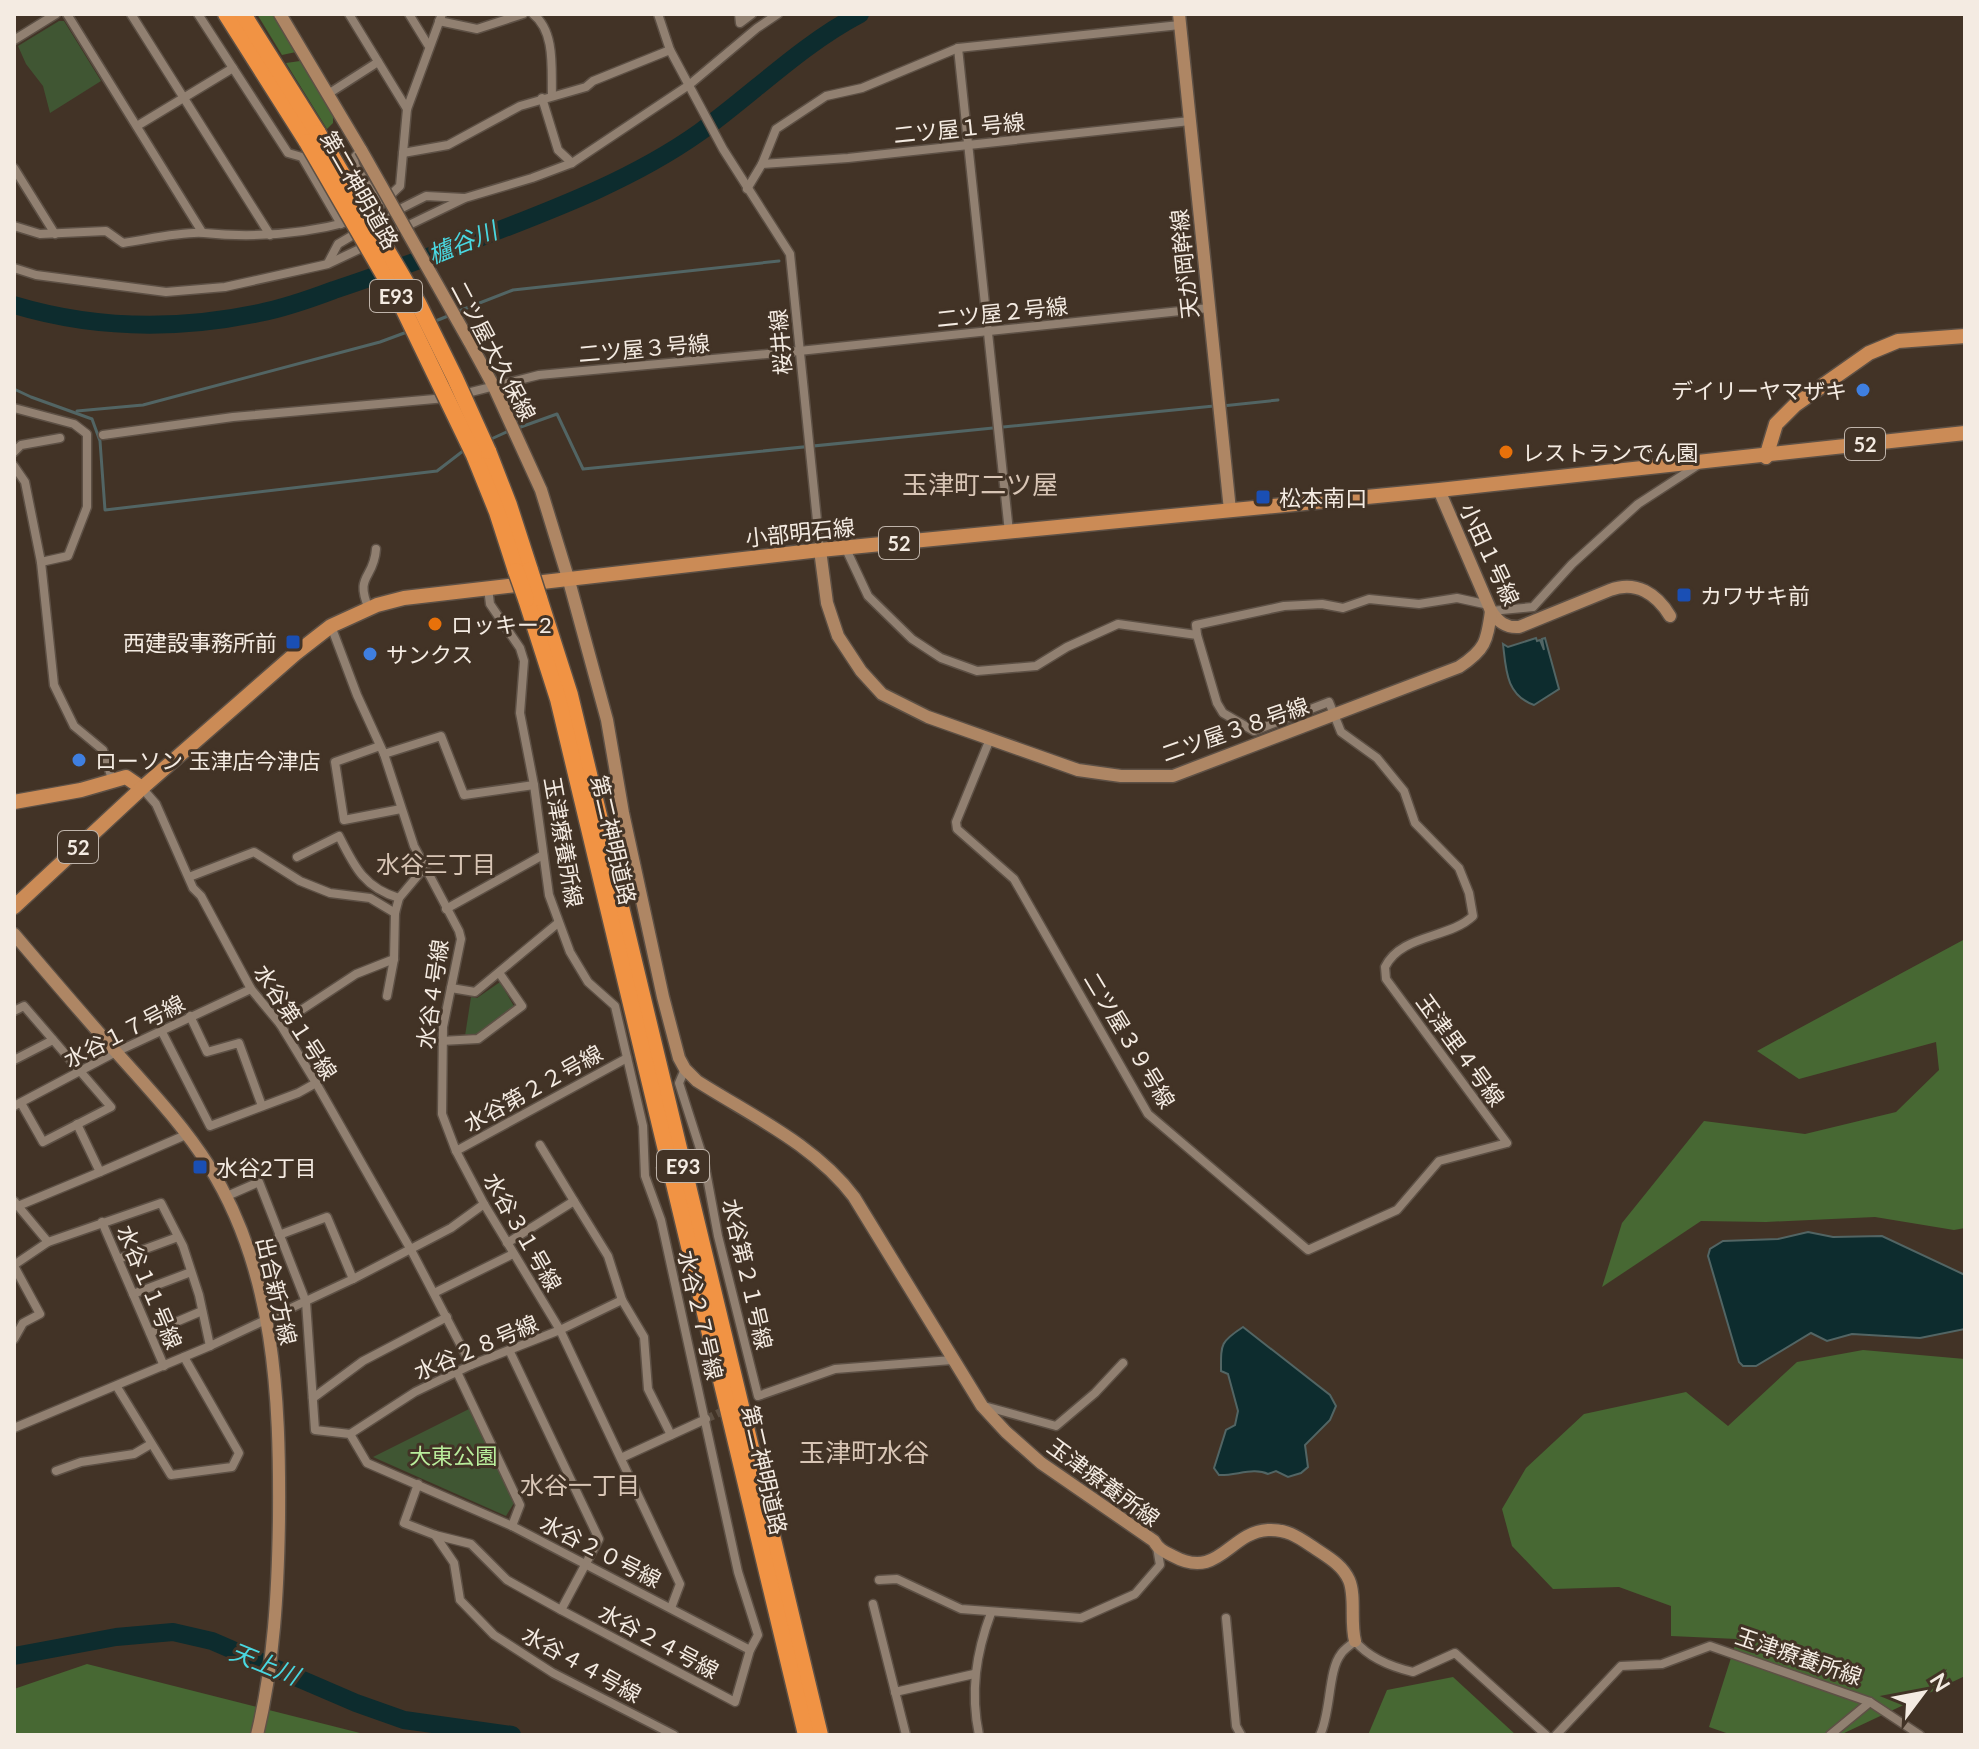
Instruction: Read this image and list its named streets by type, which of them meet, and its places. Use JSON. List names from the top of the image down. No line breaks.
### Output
{"streets":{"highway":["第二神明道路","E93"],"main road":["52","小部明石線"],"street":["二ツ屋１号線","天が岡幹線","二ツ屋２号線","桜井線","二ツ屋３号線","二ツ屋大久保線","小田１号線","二ツ屋３８号線","玉津療養所線","水谷４号線","水谷第１号線","水谷１７号線","二ツ屋３９号線","玉津里４号線","水谷第２２号線","水谷３１号線","水谷第２１号線","水谷１１号線","出合新方線","水谷２７号線","水谷２８号線","水谷２０号線","水谷２４号線","水谷４４号線"]},"crossings":[["二ツ屋１号線","天が岡幹線"],["天が岡幹線","二ツ屋２号線"],["天が岡幹線","小部明石線"],["二ツ屋２号線","桜井線"],["二ツ屋２号線","二ツ屋３号線"],["桜井線","二ツ屋３号線"],["桜井線","小部明石線"],["桜井線","二ツ屋３８号線"],["二ツ屋３号線","二ツ屋大久保線"],["二ツ屋大久保線","小部明石線"],["小部明石線","小田１号線"],["小部明石線","二ツ屋３８号線"],["小部明石線","玉津療養所線"],["小部明石線","水谷４号線"],["小部明石線","水谷第１号線"],["小田１号線","二ツ屋３８号線"],["二ツ屋３８号線","二ツ屋３９号線"],["二ツ屋３８号線","玉津里４号線"],["玉津療養所線","水谷第２２号線"],["玉津療養所線","水谷第２１号線"],["玉津療養所線","水谷２７号線"],["水谷４号線","水谷第２２号線"],["水谷４号線","水谷３１号線"],["水谷第１号線","水谷１７号線"],["水谷第１号線","水谷２８号線"],["水谷１７号線","出合新方線"],["二ツ屋３９号線","玉津里４号線"],["水谷第２２号線","水谷３１号線"],["水谷３１号線","水谷２８号線"],["水谷２７号線","水谷２４号線"],["水谷２８号線","水谷２０号線"],["水谷２０号線","水谷２４号線"]],"districts":["玉津町二ツ屋","水谷三丁目","玉津町水谷","水谷一丁目"],"water":["櫨谷川","天上川"],"parks":["大東公園"],"places":{"other":["デイリーヤマザキ","レストランでん園","ロッキー2","サンクス","ローソン 玉津店今津店"],"transit":["松本南口","カワサキ前","西建設事務所前","水谷2丁目"]},"north":"top right"}
